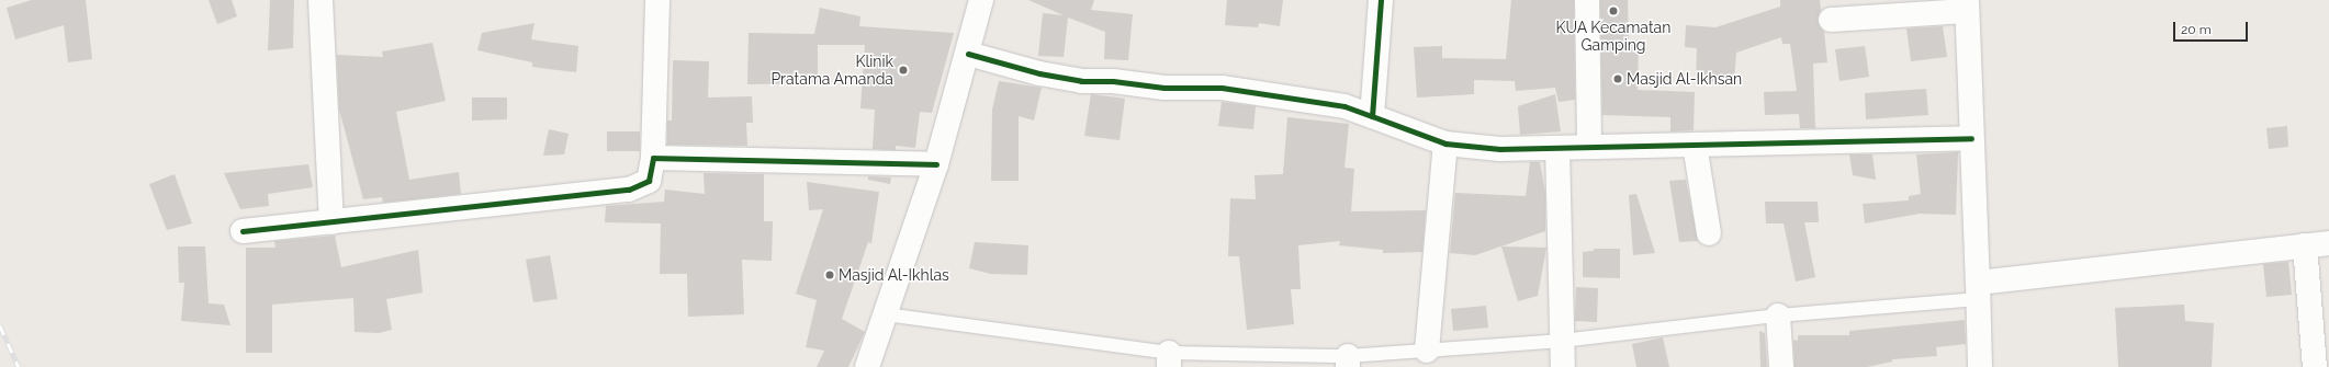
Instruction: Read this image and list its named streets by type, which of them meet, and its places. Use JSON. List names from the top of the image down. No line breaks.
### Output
{"places":["KUA Kecamatan Gamping","Klinik Pratama Amanda","Masjid Al-Ikhsan","Masjid Al-Ikhlas"],"scale_bar":"20 m"}
